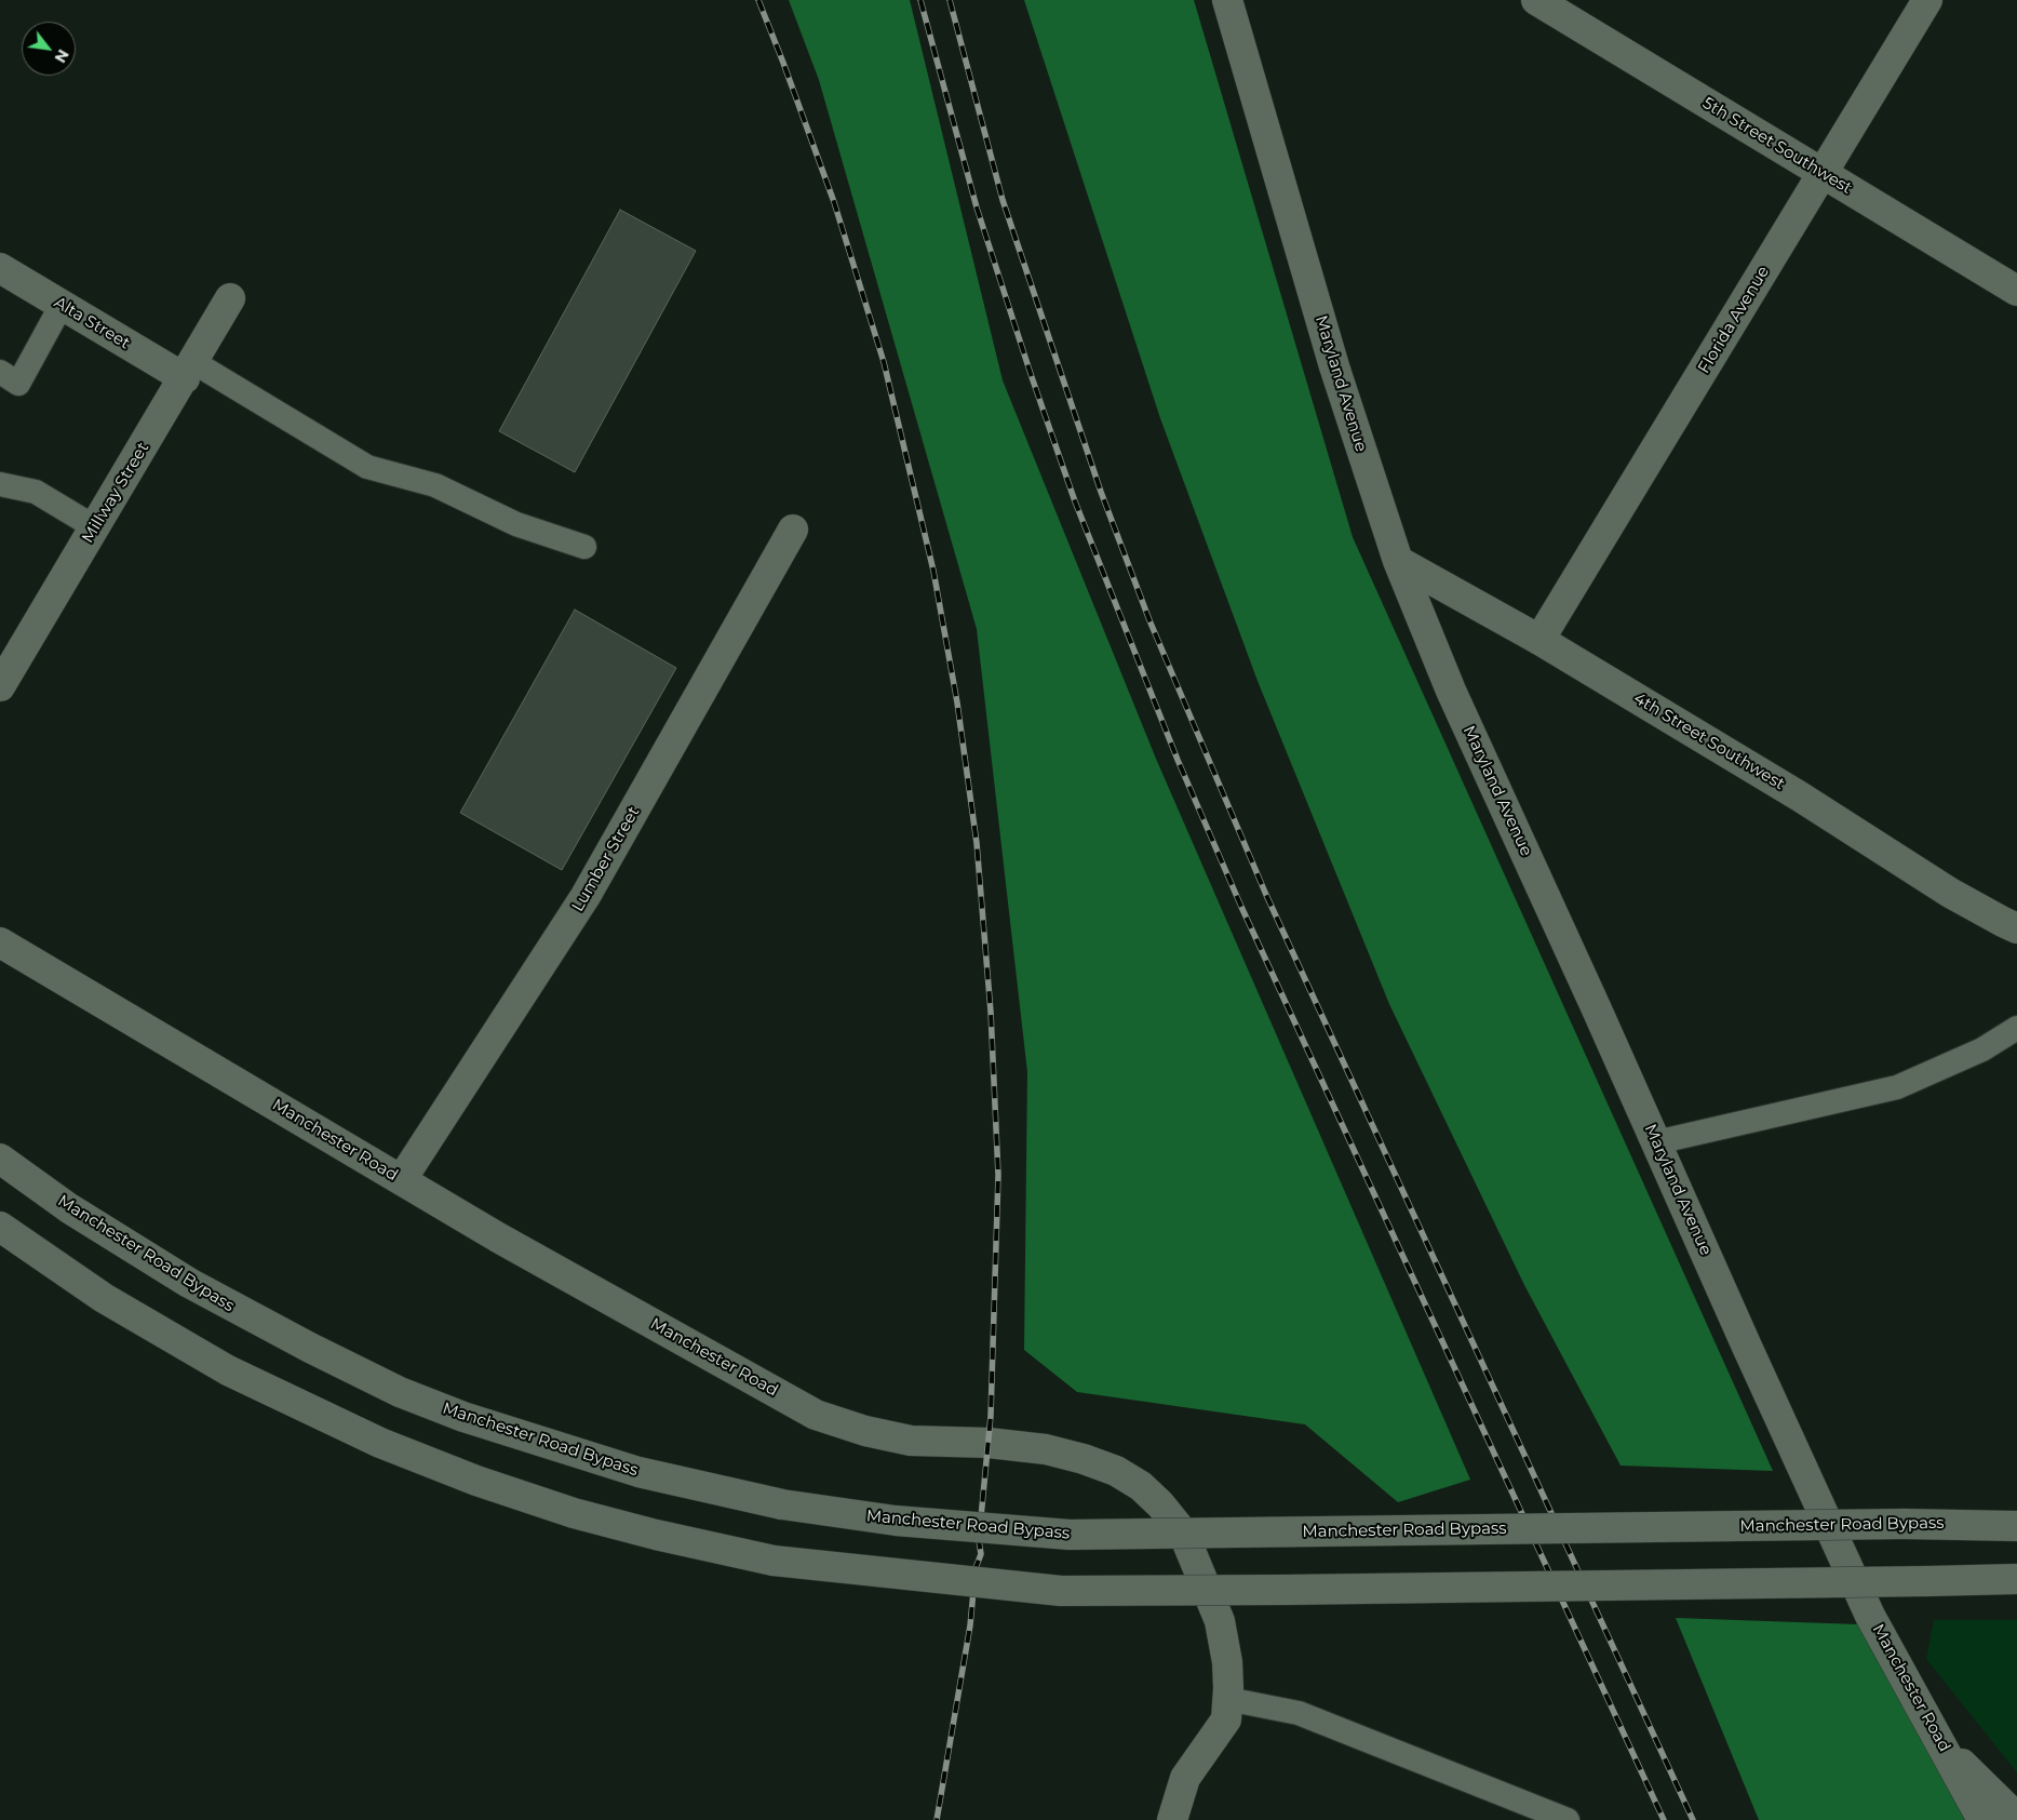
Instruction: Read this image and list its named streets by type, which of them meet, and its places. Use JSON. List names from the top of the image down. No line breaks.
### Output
{"streets":{"main road":["5th Street Southwest","Florida Avenue","Alta Street","Maryland Avenue","Millway Street","4th Street Southwest","Lumber Street","Manchester Road","Manchester Road Bypass"]},"crossings":[["5th Street Southwest","Florida Avenue"],["Florida Avenue","4th Street Southwest"],["Alta Street","Millway Street"],["Maryland Avenue","4th Street Southwest"],["Maryland Avenue","Manchester Road"],["Lumber Street","Manchester Road"]],"north":"bottom right"}
